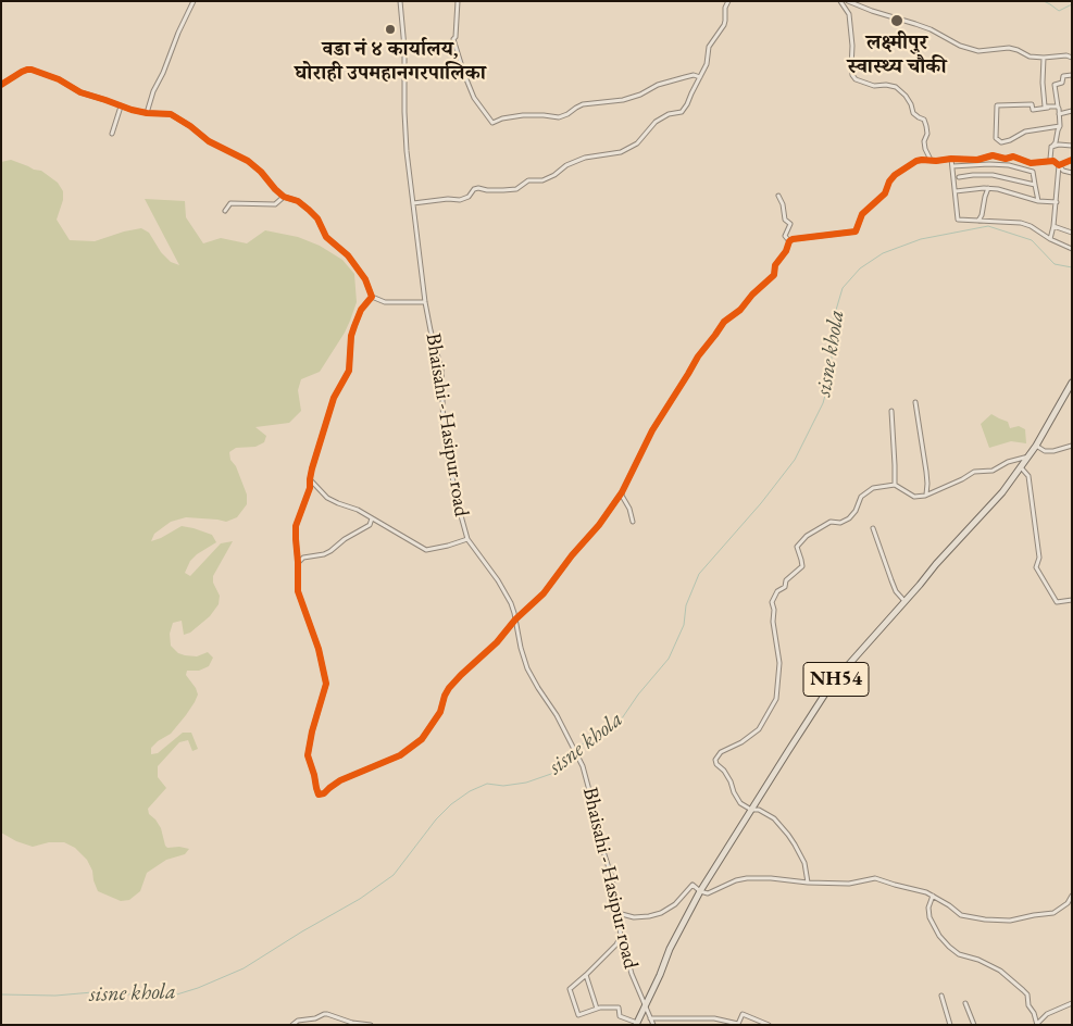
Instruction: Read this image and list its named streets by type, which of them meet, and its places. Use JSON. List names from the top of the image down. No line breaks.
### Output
{"streets":{"main road":["NH54"],"street":["Bhaisahi - Hasipur road"]},"crossings":[["Bhaisahi - Hasipur road","NH54"]],"water":["sisne khola"],"places":["लक्ष्मीपुर स्वास्थ्य चौकी","वडा नं ४ कार्यालय, घोराही उपमहानगरपालिका"]}
